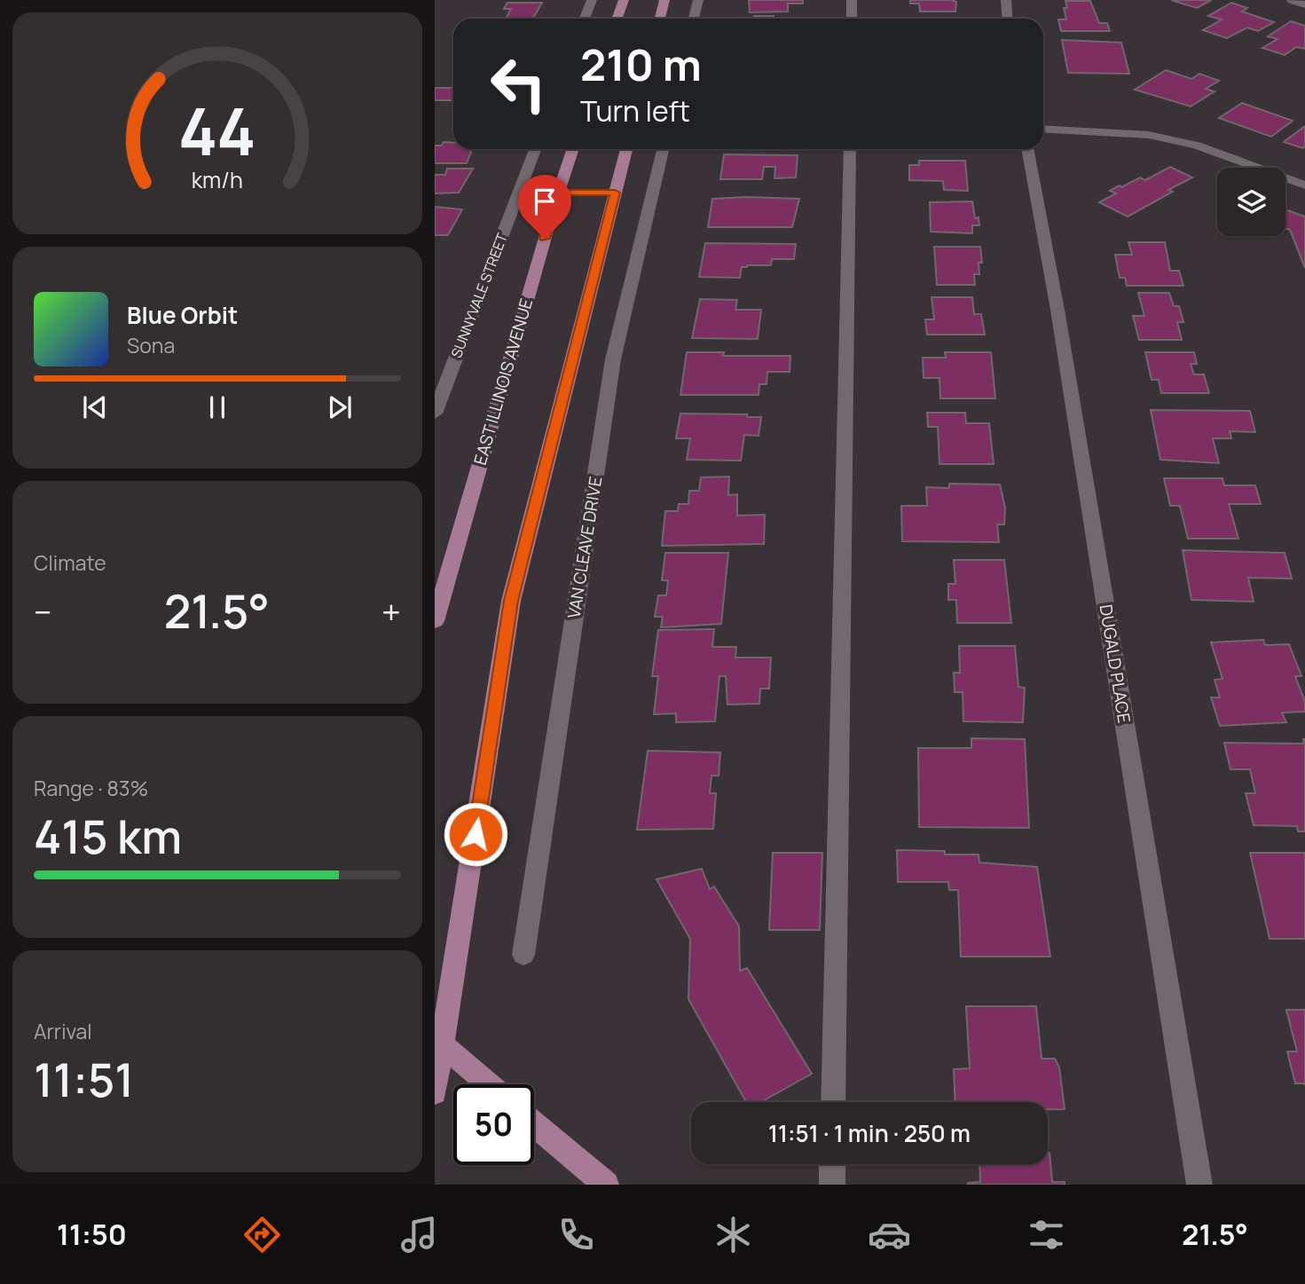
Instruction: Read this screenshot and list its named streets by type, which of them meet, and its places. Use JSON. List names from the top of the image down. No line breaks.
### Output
{"streets":{"main road":["EAST ILLINOIS AVENUE"],"street":["SUNNYVALE STREET","VAN CLEAVE DRIVE","DUGALD PLACE"]},"page":{"turn":["210 m","Turn left"],"song":["Blue Orbit","Sona"],"tile":["Climate",["Range · 83%","415 km"],["Arrival","11:51"]],"heat":["−","21.5°","+"],"limit":"50","trip":"11:51 · 1 min · 250 m","tabs":["11:50","21.5°"],"gauge":["44","km/h"]}}
